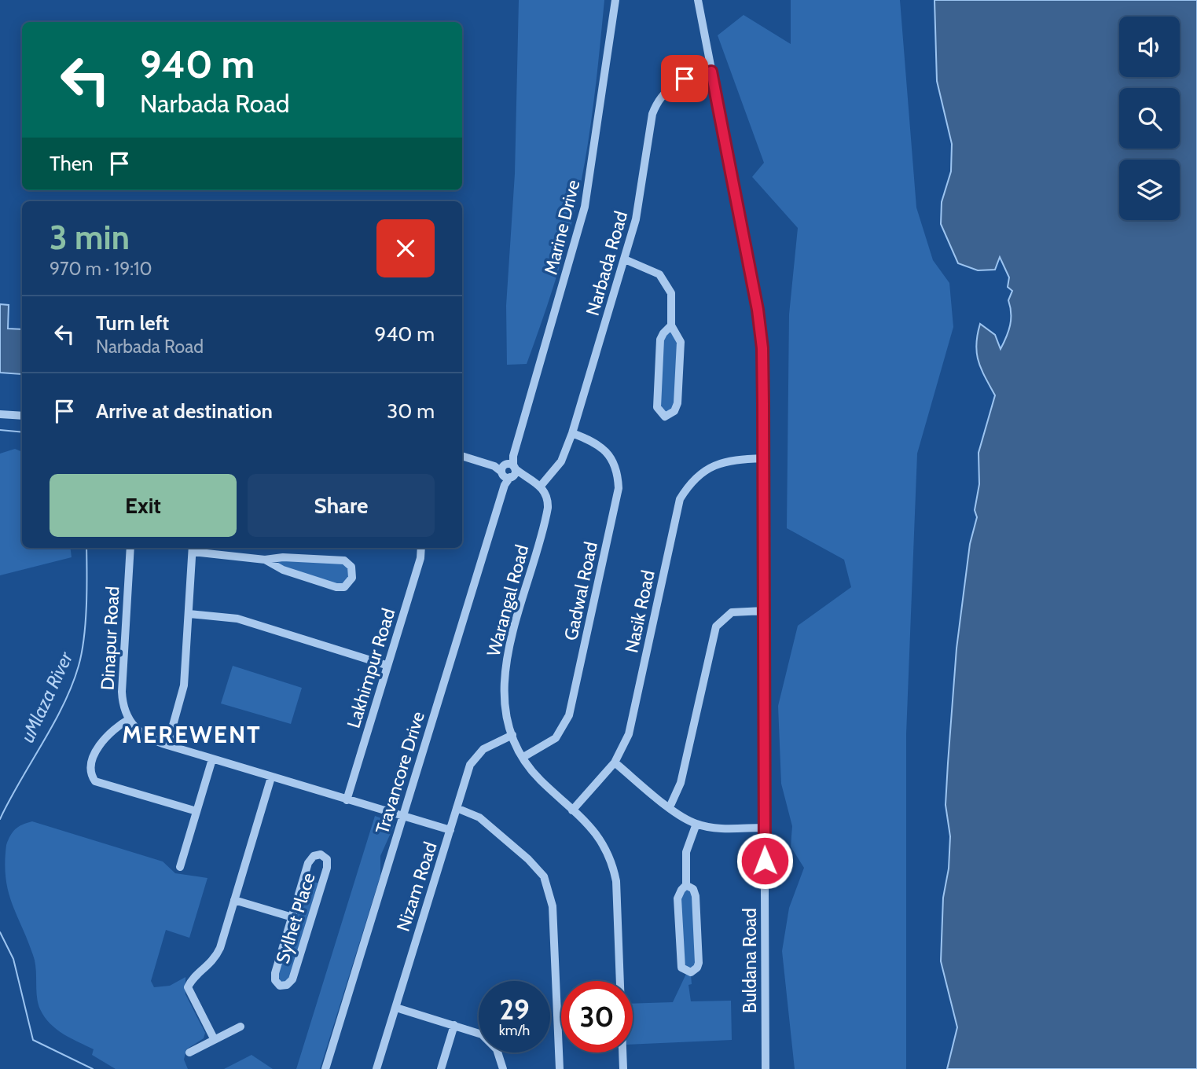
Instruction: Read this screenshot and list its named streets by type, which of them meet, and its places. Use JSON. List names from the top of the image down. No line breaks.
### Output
{"streets":{"street":["Marine Drive","Narbada Road","Gadwal Road","Warangal Road","Nasik Road","Dinapur Road","Lakhimpur Road","Travancore Drive","Nizam Road","Sylhet Place","Buldana Road"]},"crossings":[["Marine Drive","Travancore Drive"],["Narbada Road","Gadwal Road"],["Narbada Road","Warangal Road"],["Narbada Road","Buldana Road"],["Gadwal Road","Warangal Road"],["Warangal Road","Nasik Road"],["Warangal Road","Nizam Road"],["Nasik Road","Buldana Road"]],"districts":["MEREWENT"],"water":["uMlaza River"],"page":{"turn":["940 m","Narbada Road"],"then":"Then","heading":["3 min","970 m · 19:10"],"list":[{"name":"Turn left","note":"Narbada Road","value":"940 m"},{"name":"Arrive at destination","value":"30 m"}],"buttons":["Exit","Share"],"speed":"29 km/h","limit":"30"}}
